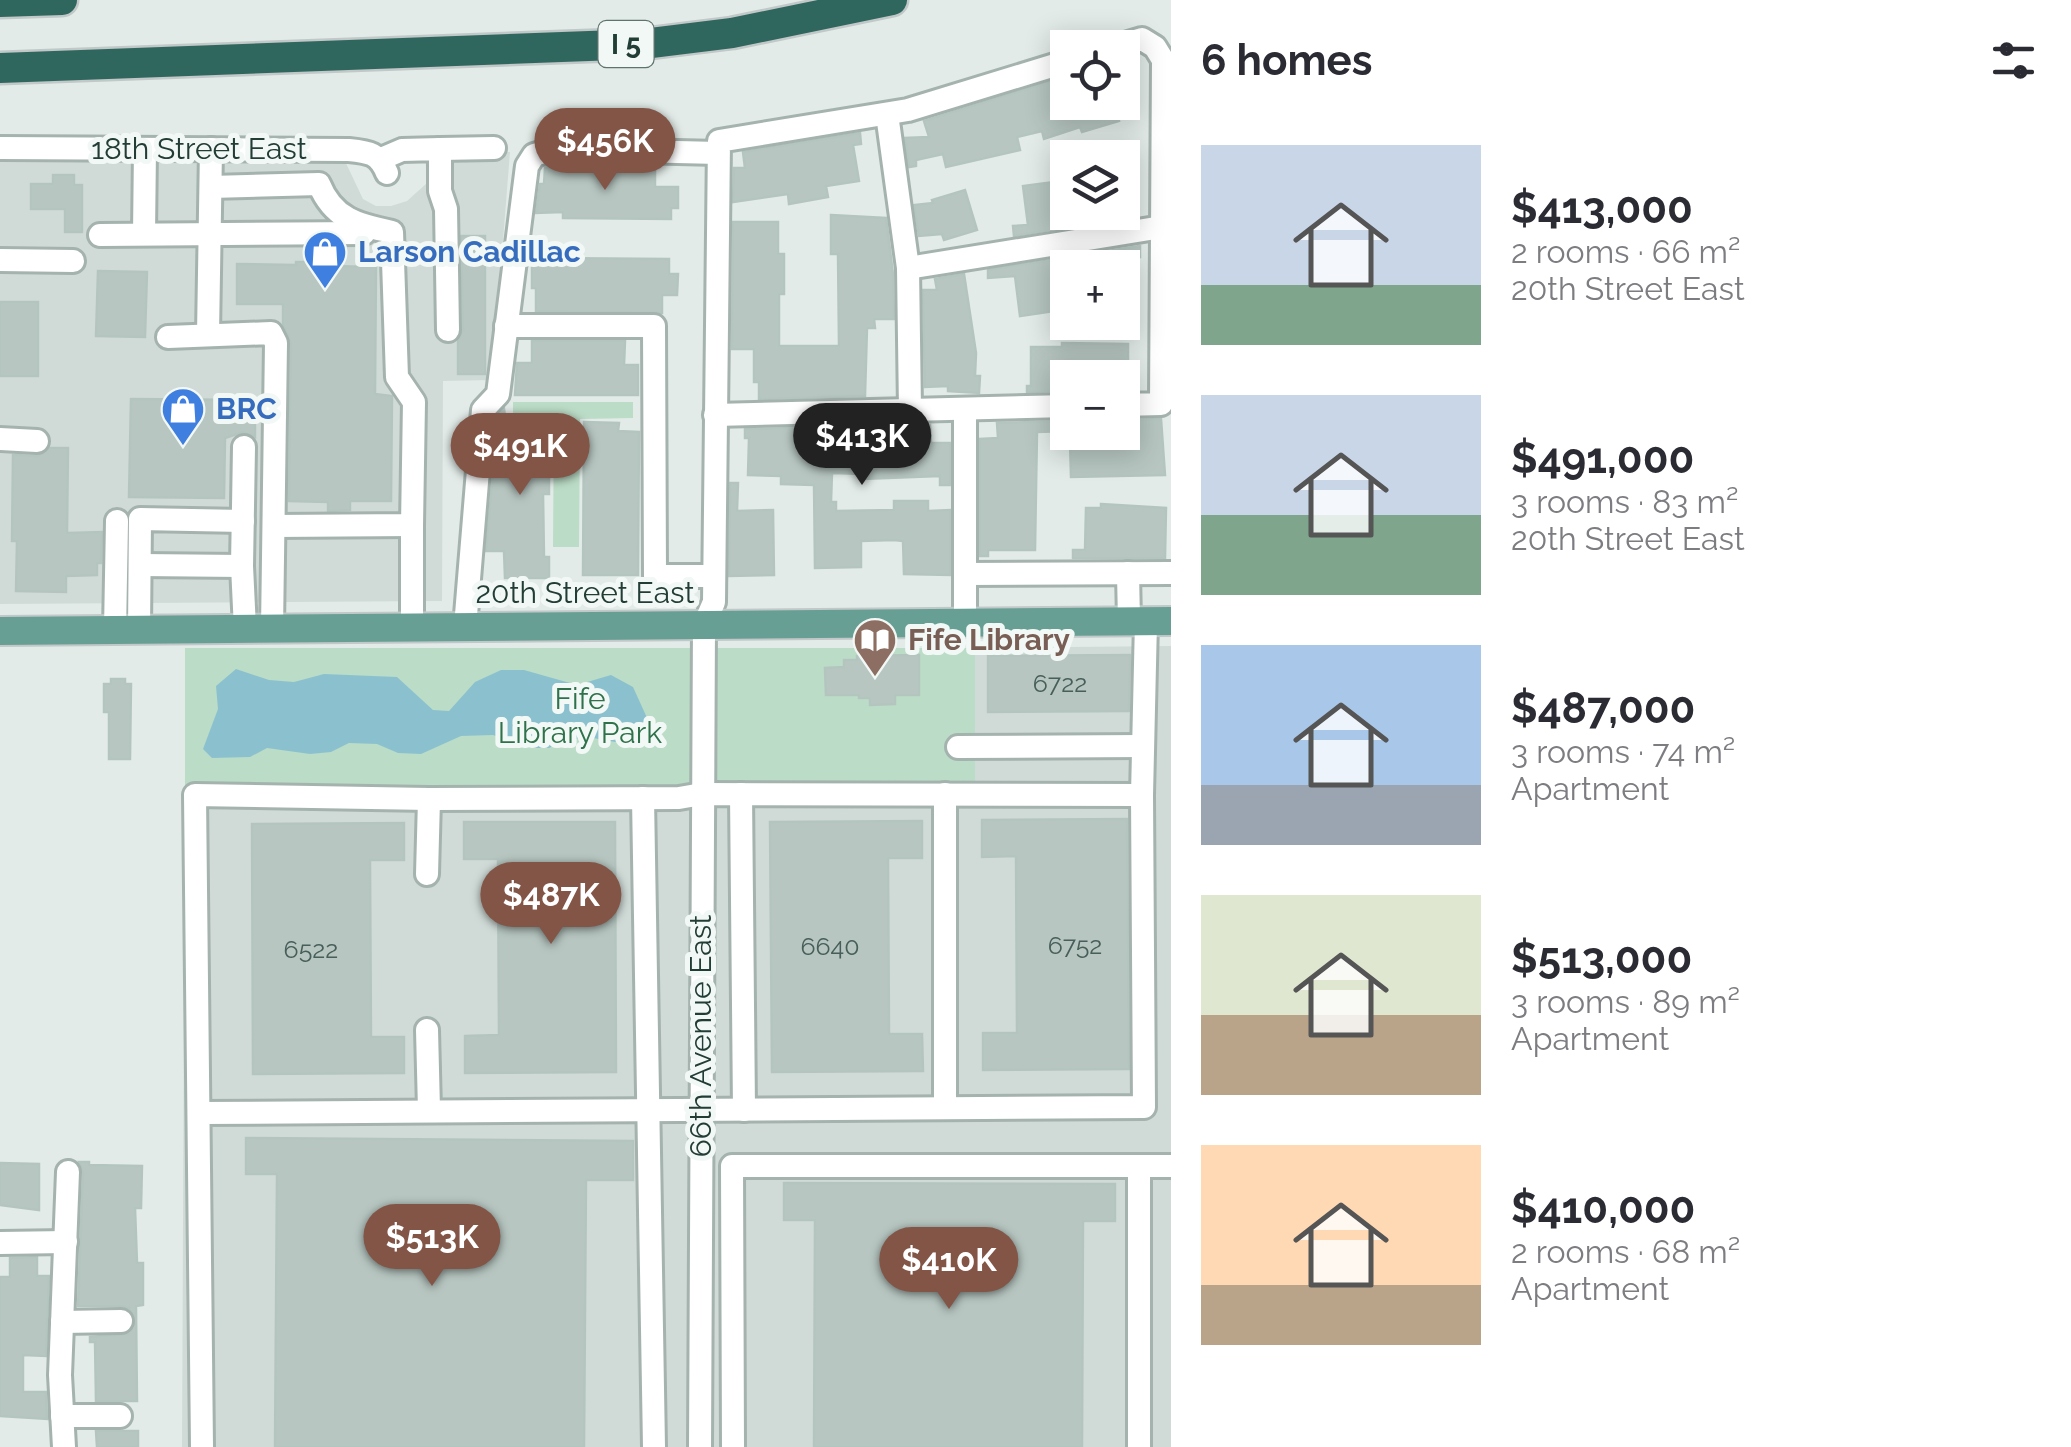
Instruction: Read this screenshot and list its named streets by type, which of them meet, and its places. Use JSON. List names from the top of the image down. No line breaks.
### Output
{"streets":{"highway":["I 5"],"main road":["20th Street East"],"street":["18th Street East","66th Avenue East"]},"crossings":[["20th Street East","66th Avenue East"]],"parks":["Fife Library Park"],"places":{"shop":["Larson Cadillac","BRC"],"library":["Fife Library"]},"house_numbers":["6722","6752","6640","6522"],"page":{"heading":"6 homes","map_buttons":["+","−"],"price":["$456K","$413K","$491K","$487K","$513K","$410K"],"list":[{"name":"$413,000","note":"2 rooms · 66 m² · 20th Street East"},{"name":"$491,000","note":"3 rooms · 83 m² · 20th Street East"},{"name":"$487,000","note":"3 rooms · 74 m² · Apartment"},{"name":"$513,000","note":"3 rooms · 89 m² · Apartment"},{"name":"$410,000","note":"2 rooms · 68 m² · Apartment"}]}}
